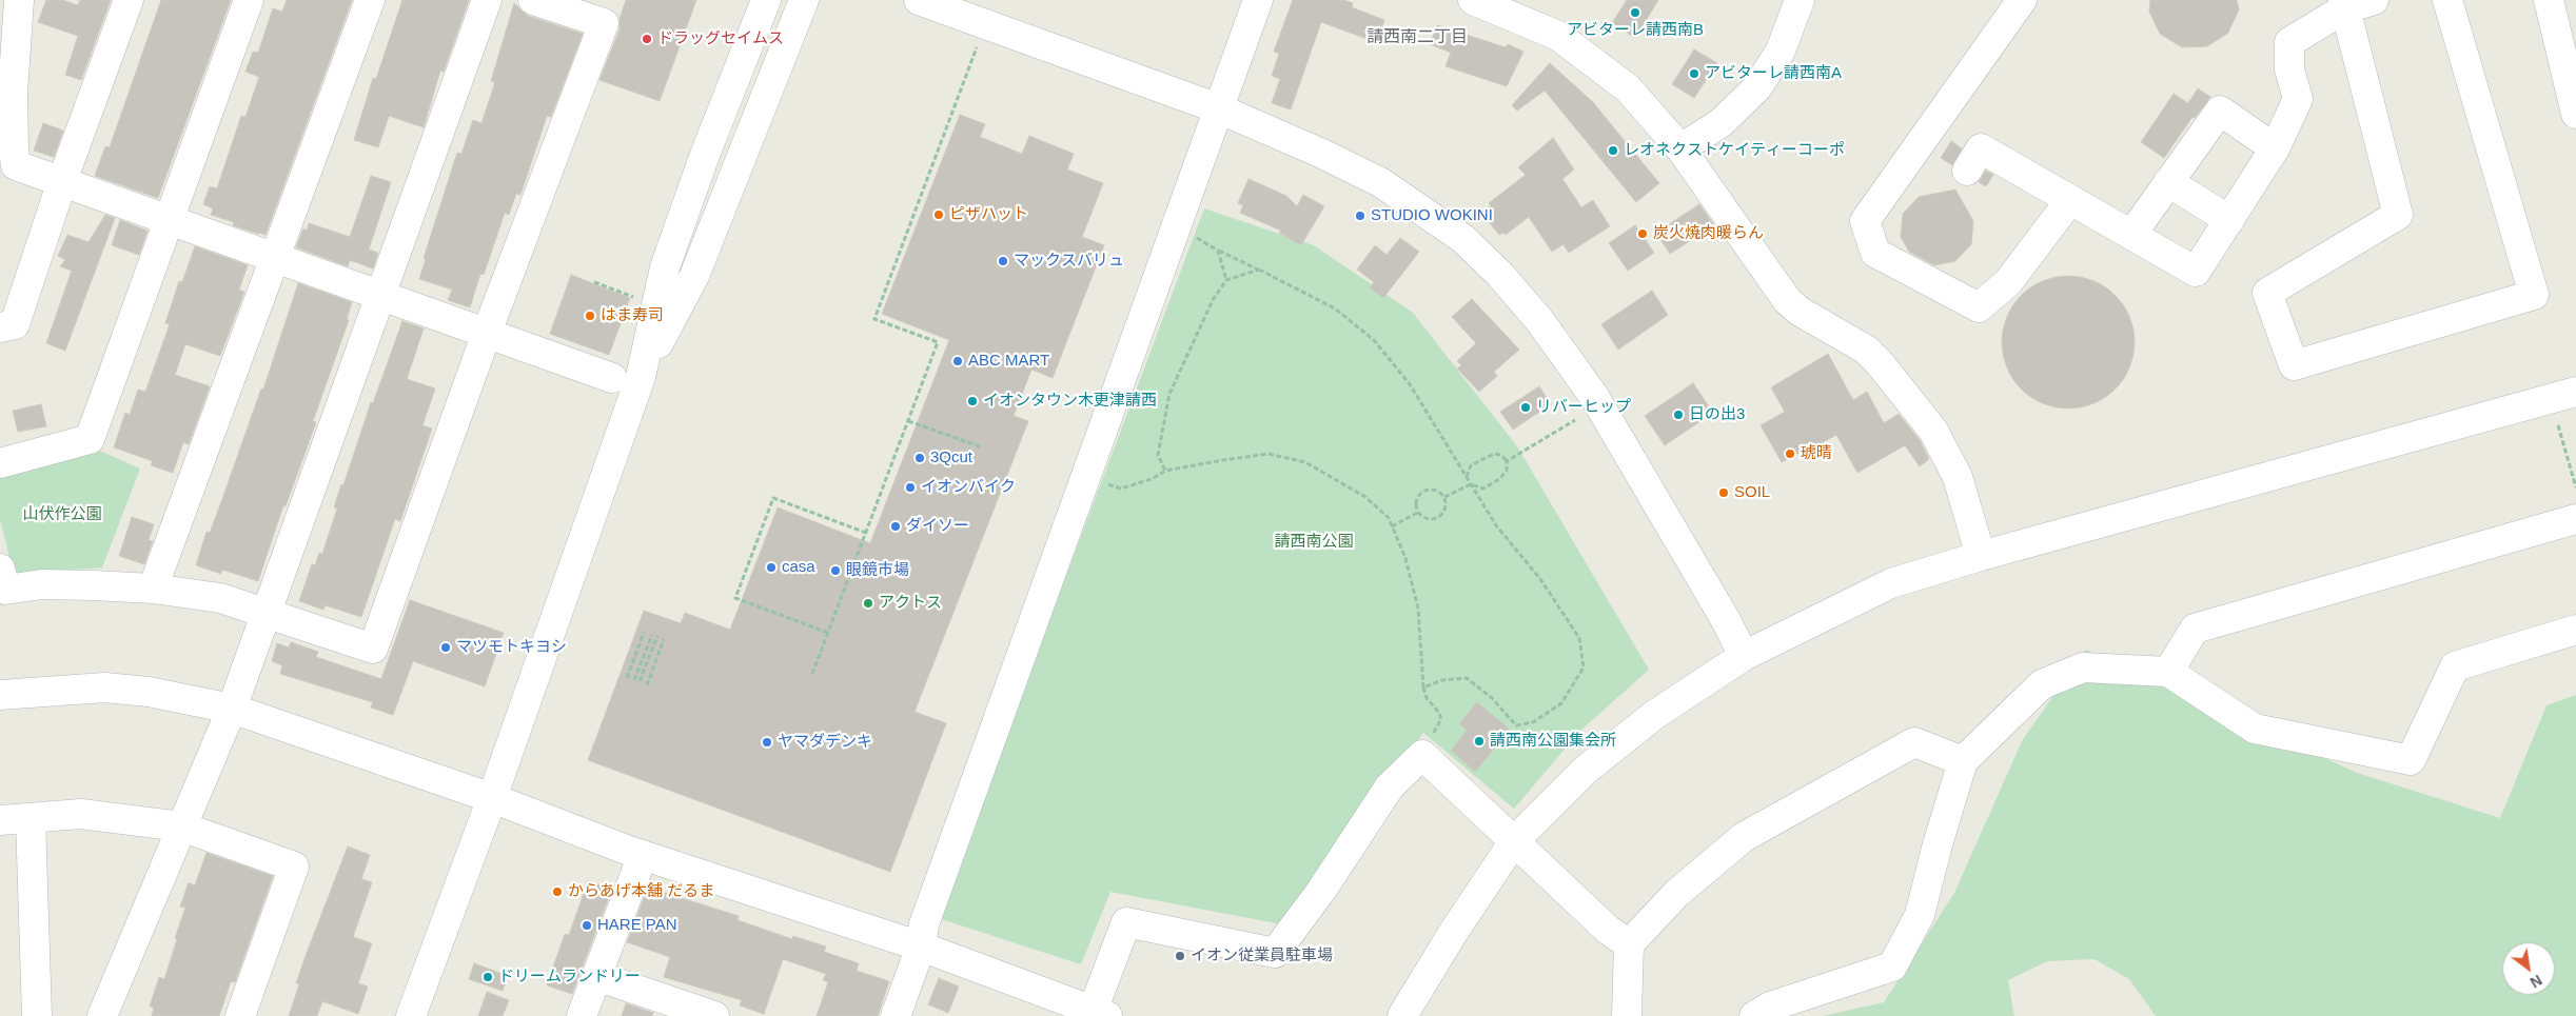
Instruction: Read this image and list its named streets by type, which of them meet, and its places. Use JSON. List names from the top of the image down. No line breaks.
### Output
{"districts":["請西南二丁目"],"parks":["山伏作公園","請西南公園"],"places":["アビターレ請西南B","ドラッグセイムス","アビターレ請西南A","レオネクストケイティーコーポ","ピザハット","STUDIO WOKINI","炭火焼肉暖らん","マックスバリュ","はま寿司","ABC MART","イオンタウン木更津請西","リバーヒップ","日の出3","琥晴","3Qcut","イオンバイク","SOIL","ダイソー","casa","眼鏡市場","アクトス","マツモトキヨシ","請西南公園集会所","ヤマダデンキ","からあげ本舗 だるま","HARE PAN","イオン従業員駐車場","ドリームランドリー"],"north":"bottom right"}
